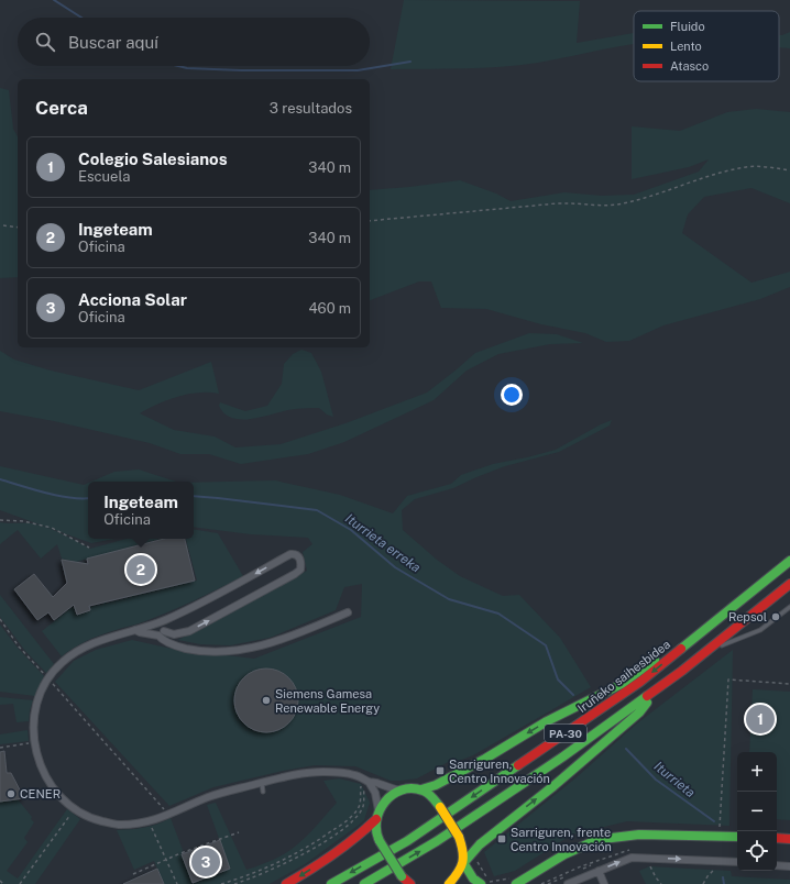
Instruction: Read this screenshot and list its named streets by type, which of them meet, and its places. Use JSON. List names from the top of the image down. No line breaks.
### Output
{"streets":{"main road":["Iruñeko saihesbidea","PA-30"]},"water":["Iturrieta erreka","Iturrieta"],"places":{"other":["Repsol","Siemens Gamesa Renewable Energy","CENER"],"transit":["Sarriguren, Centro Innovación","Sarriguren, frente Centro Innovación"]},"legend":["Fluido","Lento","Atasco"],"page":{"search":"Buscar aquí","heading":["Cerca","3 resultados"],"list":[{"mark":"1","name":"Colegio Salesianos","note":"Escuela","value":"340 m"},{"mark":"2","name":"Ingeteam","note":"Oficina","value":"340 m"},{"mark":"3","name":"Acciona Solar","note":"Oficina","value":"460 m"}],"popup":["Ingeteam","Oficina"],"pins":["2","1","3"],"map_buttons":["+","−"]}}
